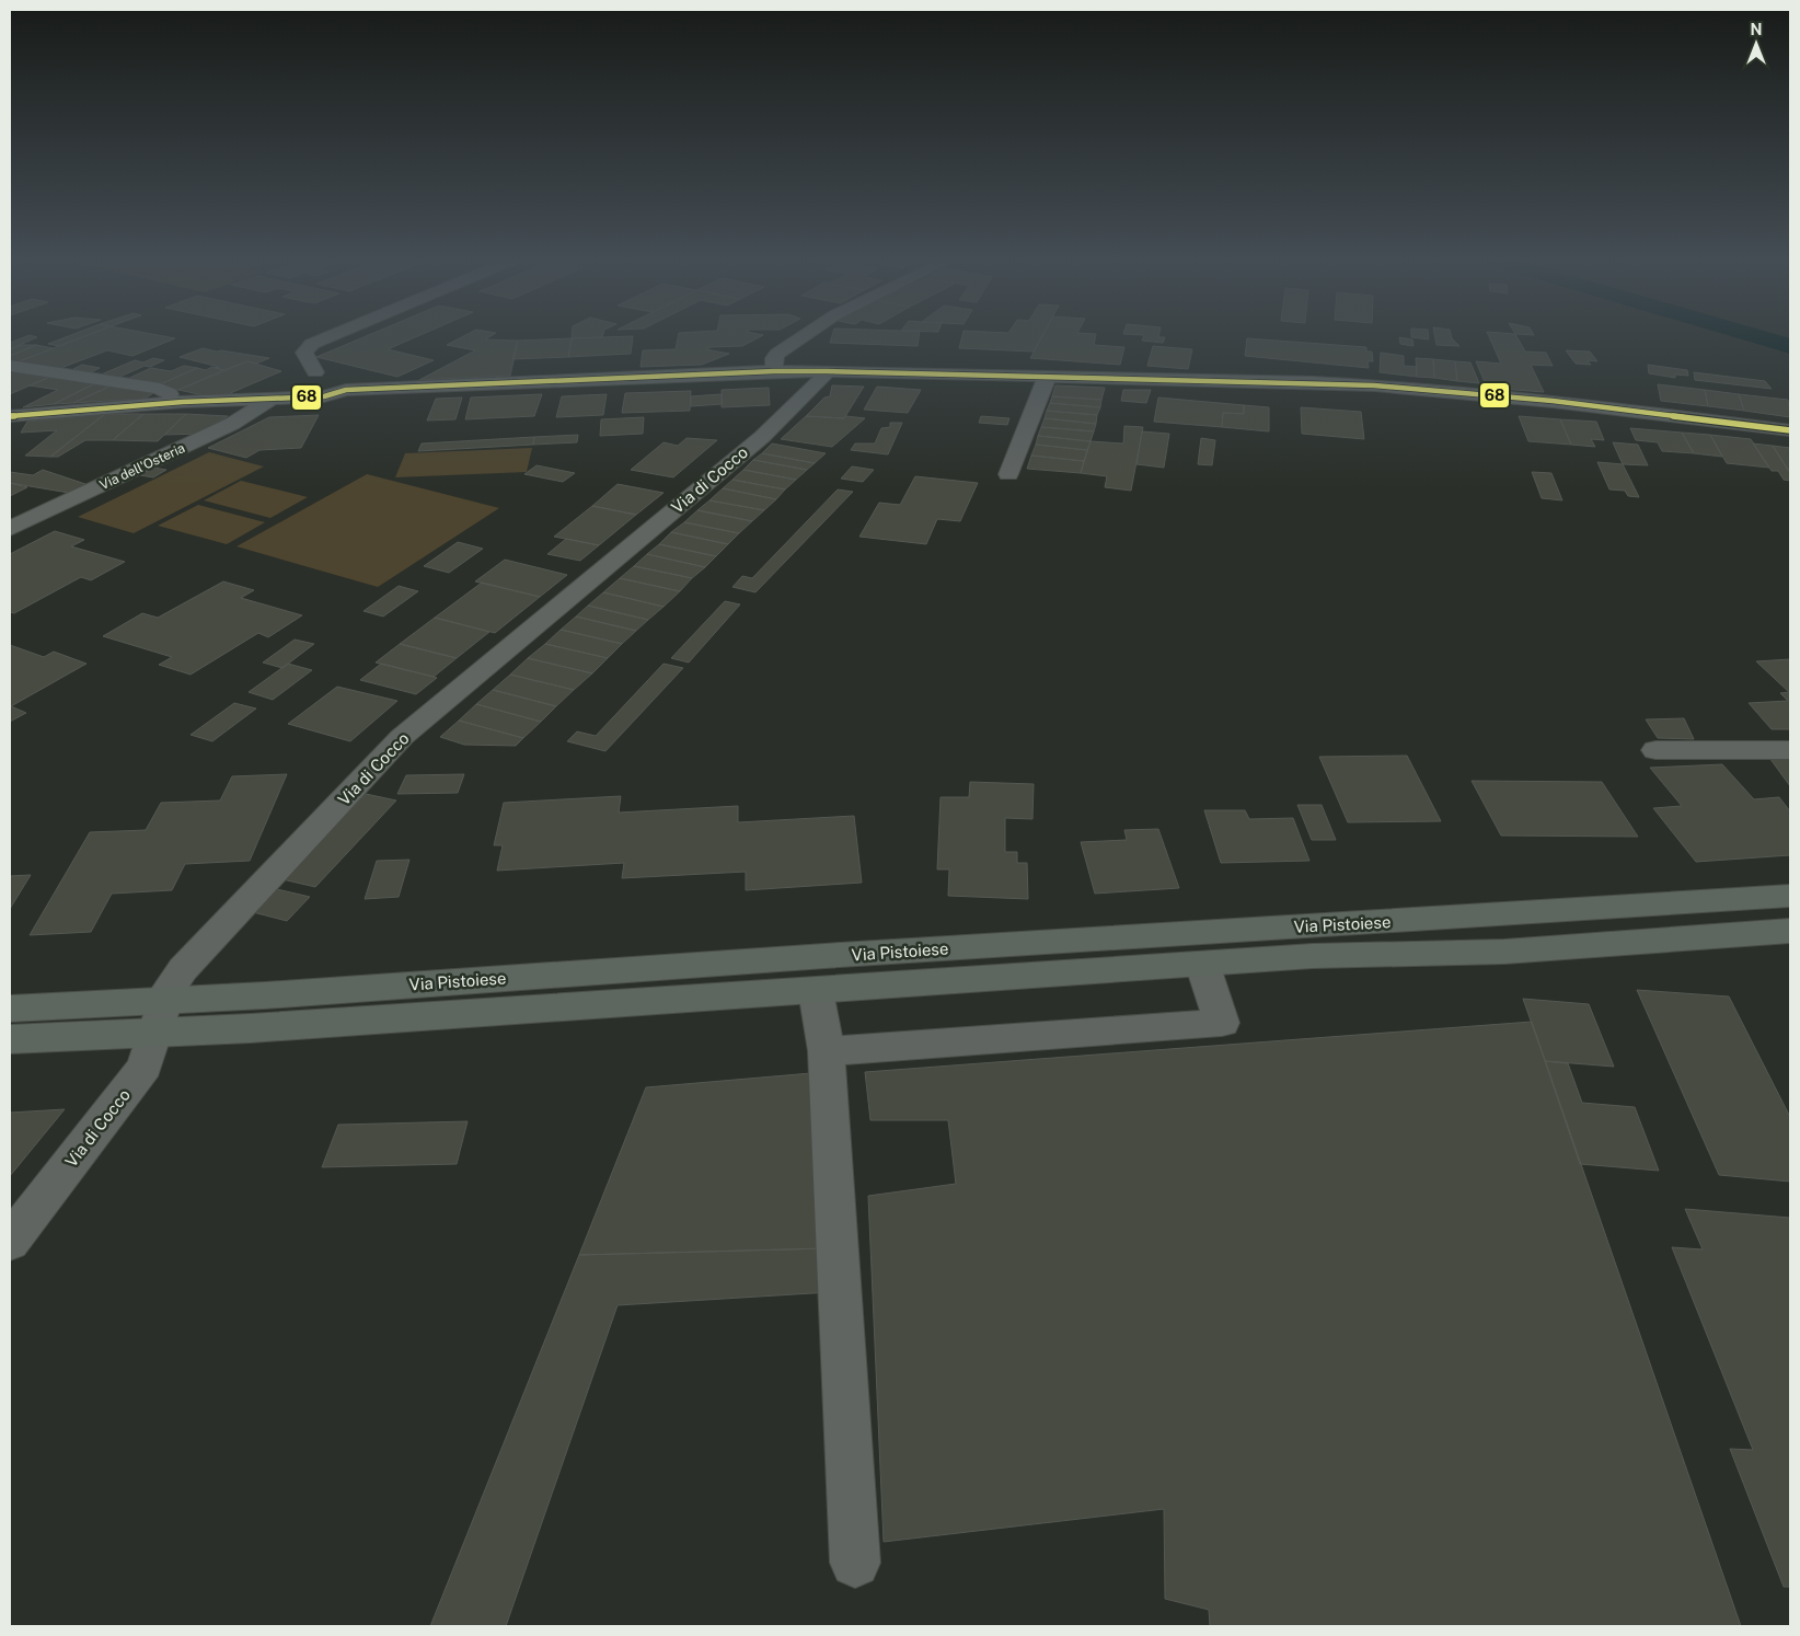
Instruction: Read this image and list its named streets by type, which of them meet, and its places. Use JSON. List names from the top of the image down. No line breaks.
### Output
{"streets":{"main road":["Via Pistoiese"],"street":["Via dell'Osteria","Via di Cocco"]},"crossings":[["Via di Cocco","Via Pistoiese"]],"lines":["transit line 68"],"north":"top"}
